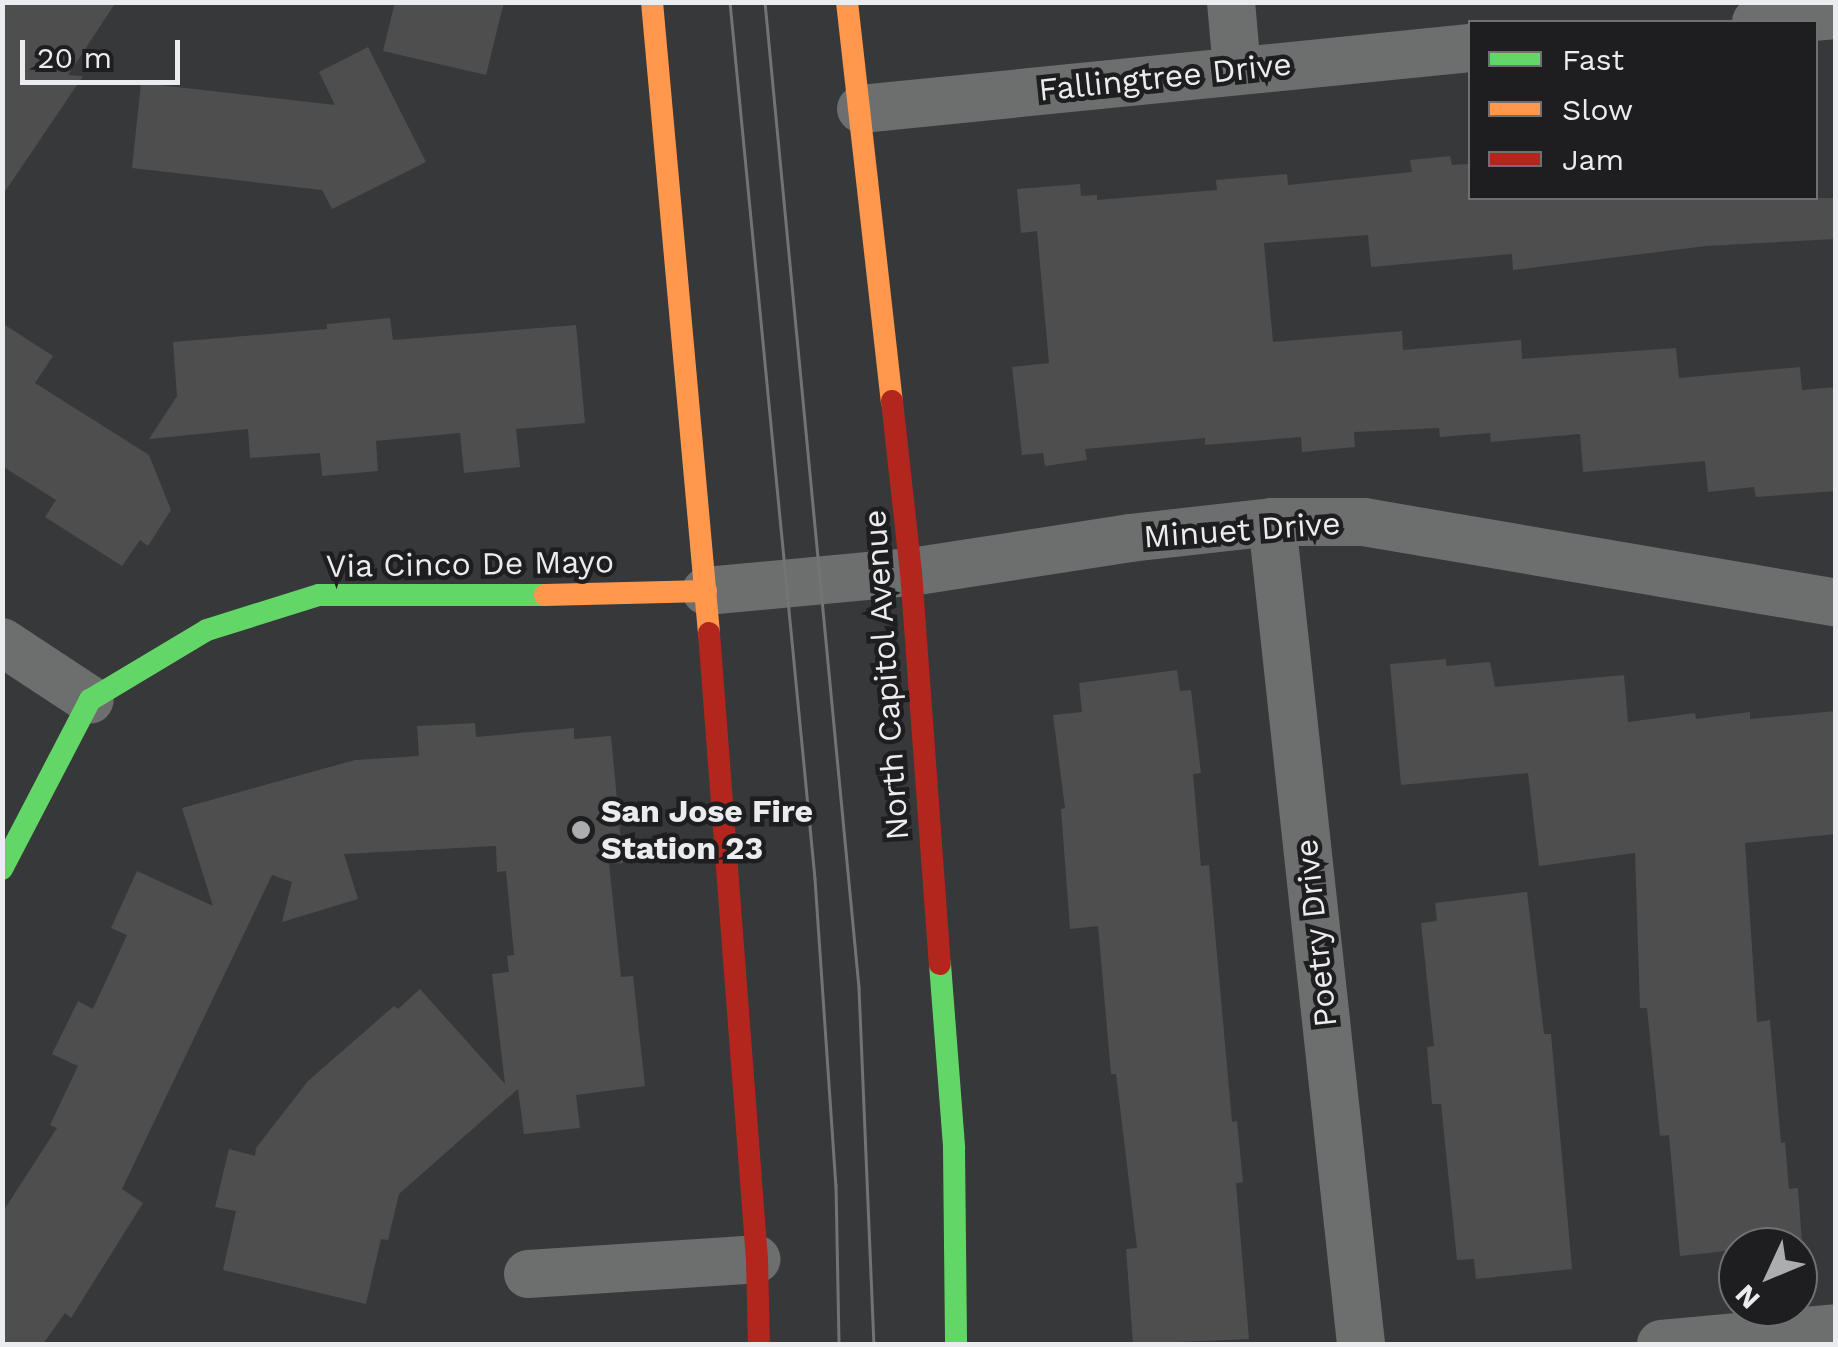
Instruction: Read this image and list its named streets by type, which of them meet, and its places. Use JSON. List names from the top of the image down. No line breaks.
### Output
{"streets":{"main road":["Via Cinco De Mayo","North Capitol Avenue"],"street":["Fallingtree Drive","Minuet Drive","Poetry Drive"]},"crossings":[["Fallingtree Drive","North Capitol Avenue"],["Minuet Drive","Via Cinco De Mayo"],["Minuet Drive","North Capitol Avenue"],["Minuet Drive","Poetry Drive"]],"places":["San Jose Fire Station 23"],"legend":["Fast","Slow","Jam"],"scale_bar":"20 m","north":"bottom left"}
